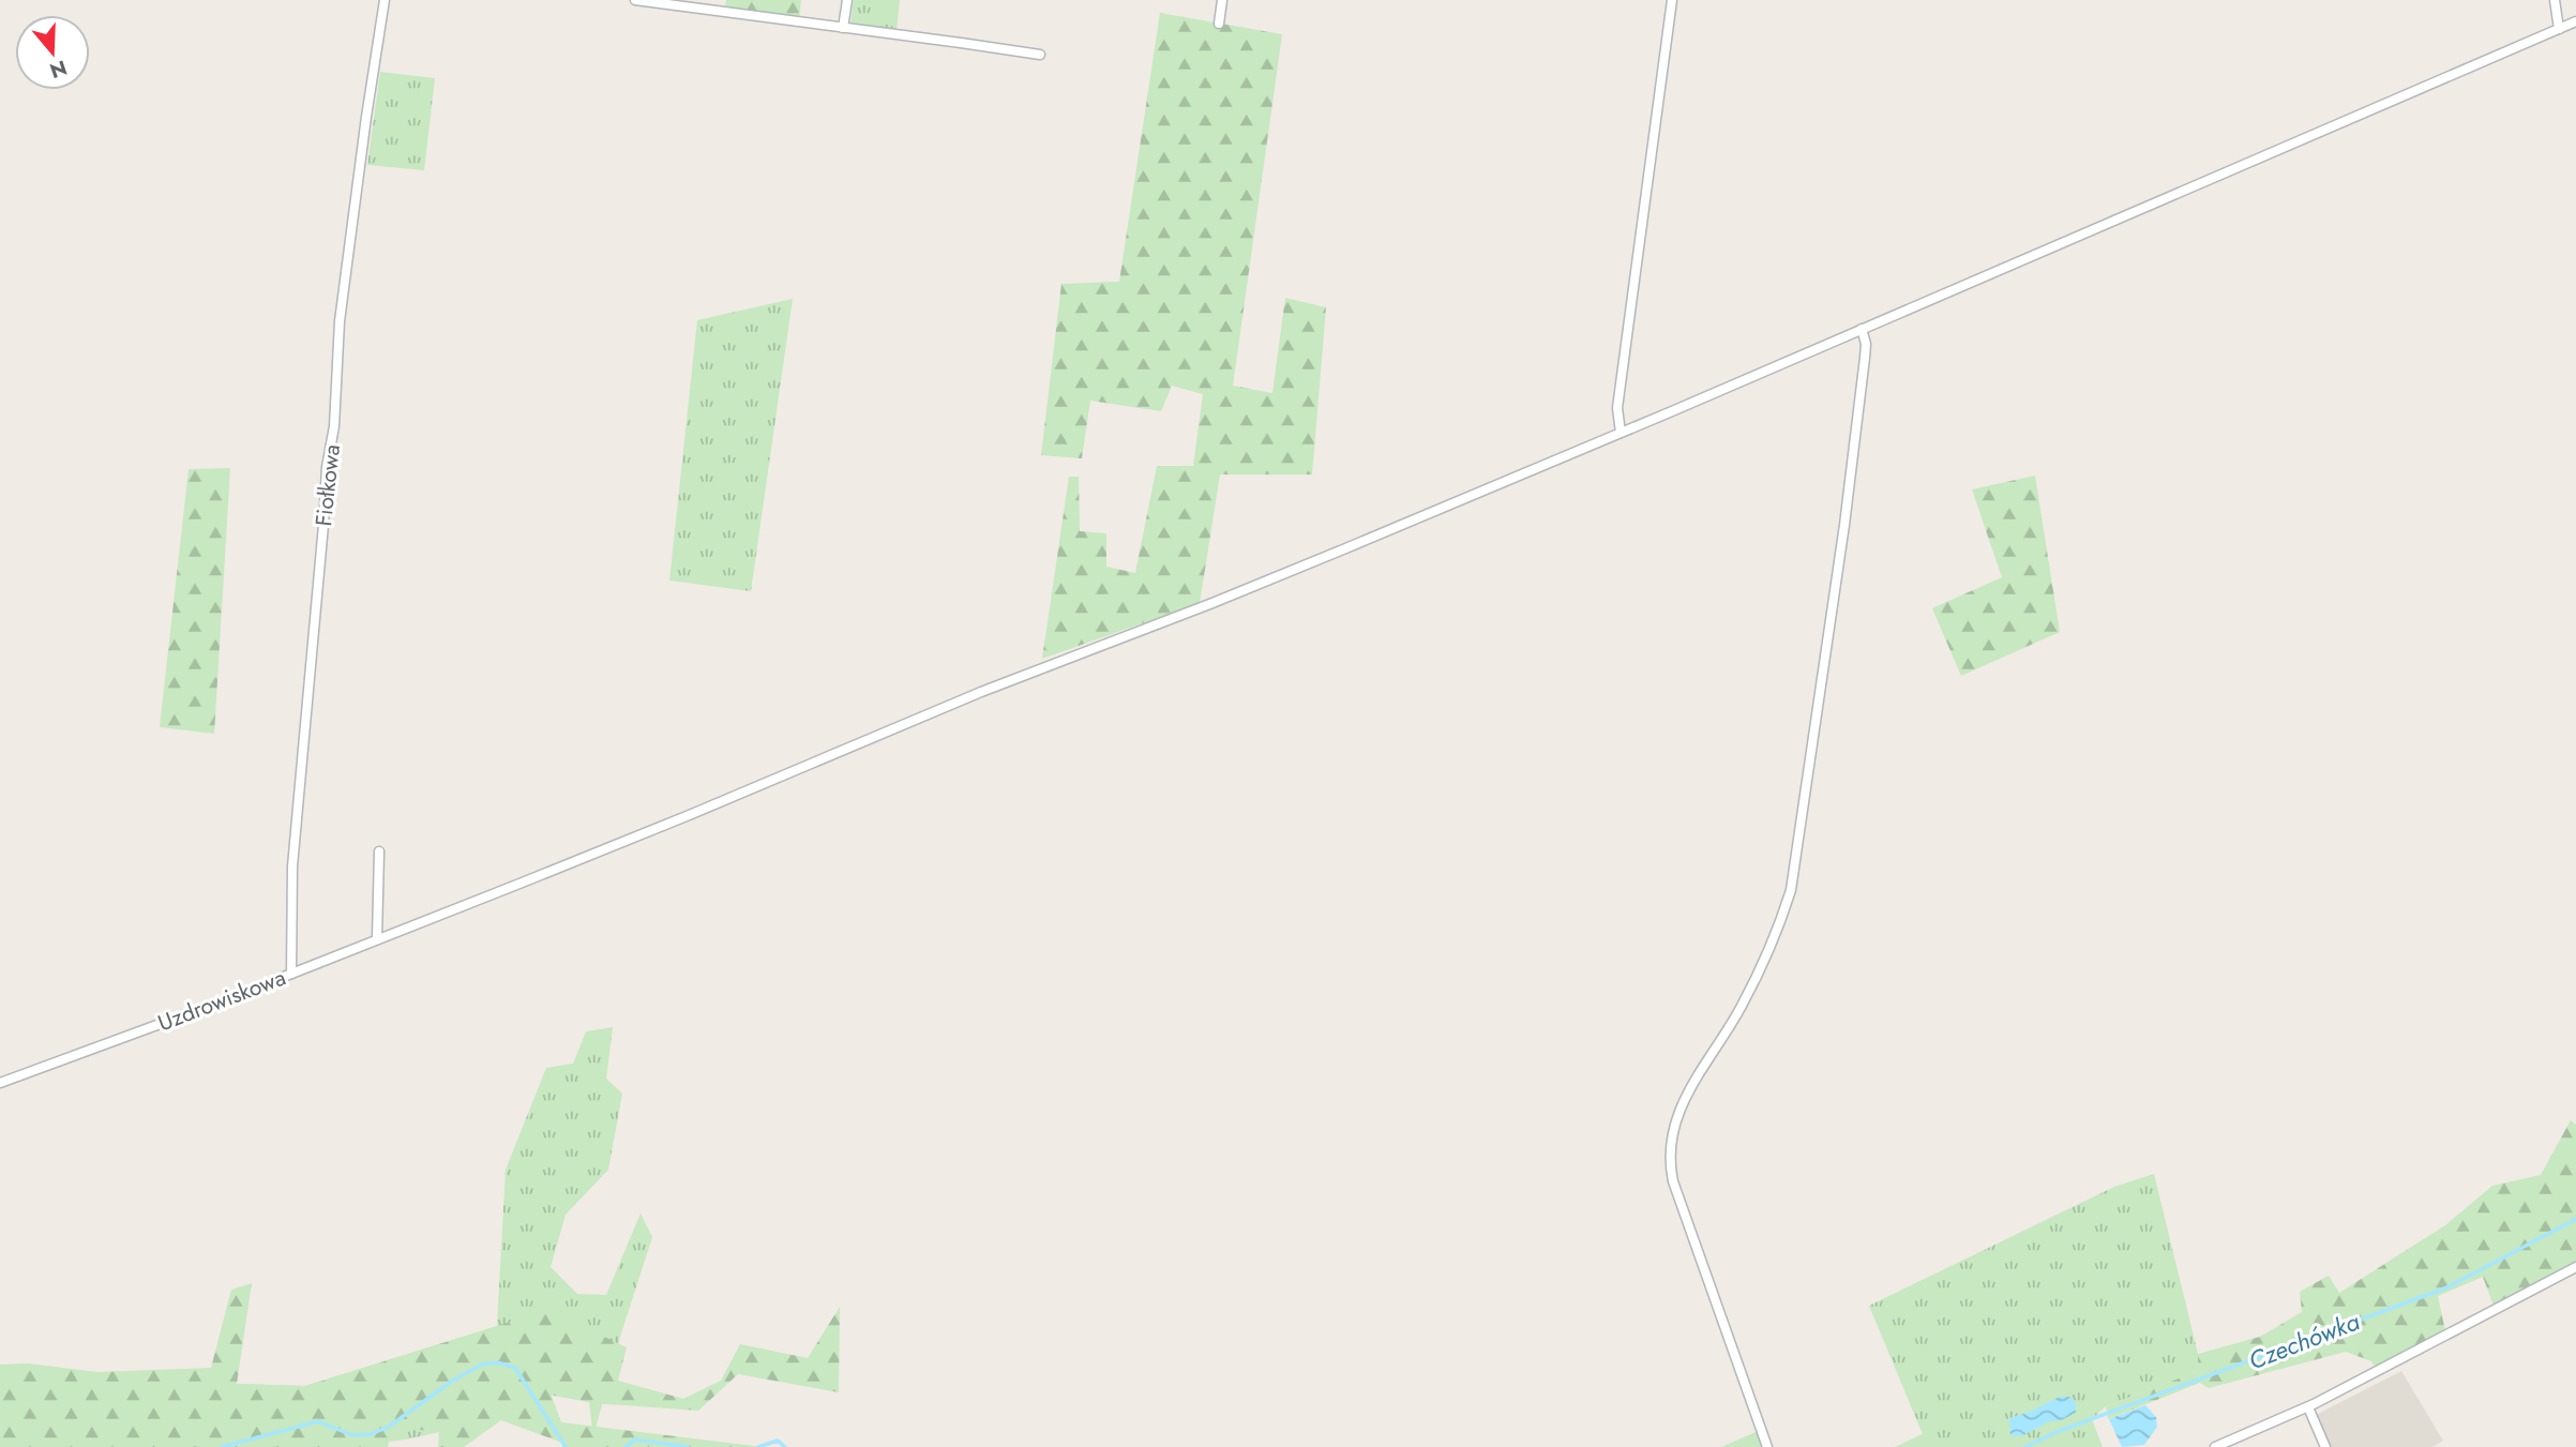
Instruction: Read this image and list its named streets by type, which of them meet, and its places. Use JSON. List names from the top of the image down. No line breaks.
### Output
{"streets":{"street":["Fiołkowa","Uzdrowiskowa"]},"crossings":[["Fiołkowa","Uzdrowiskowa"]],"water":["Czechówka"],"north":"bottom"}
